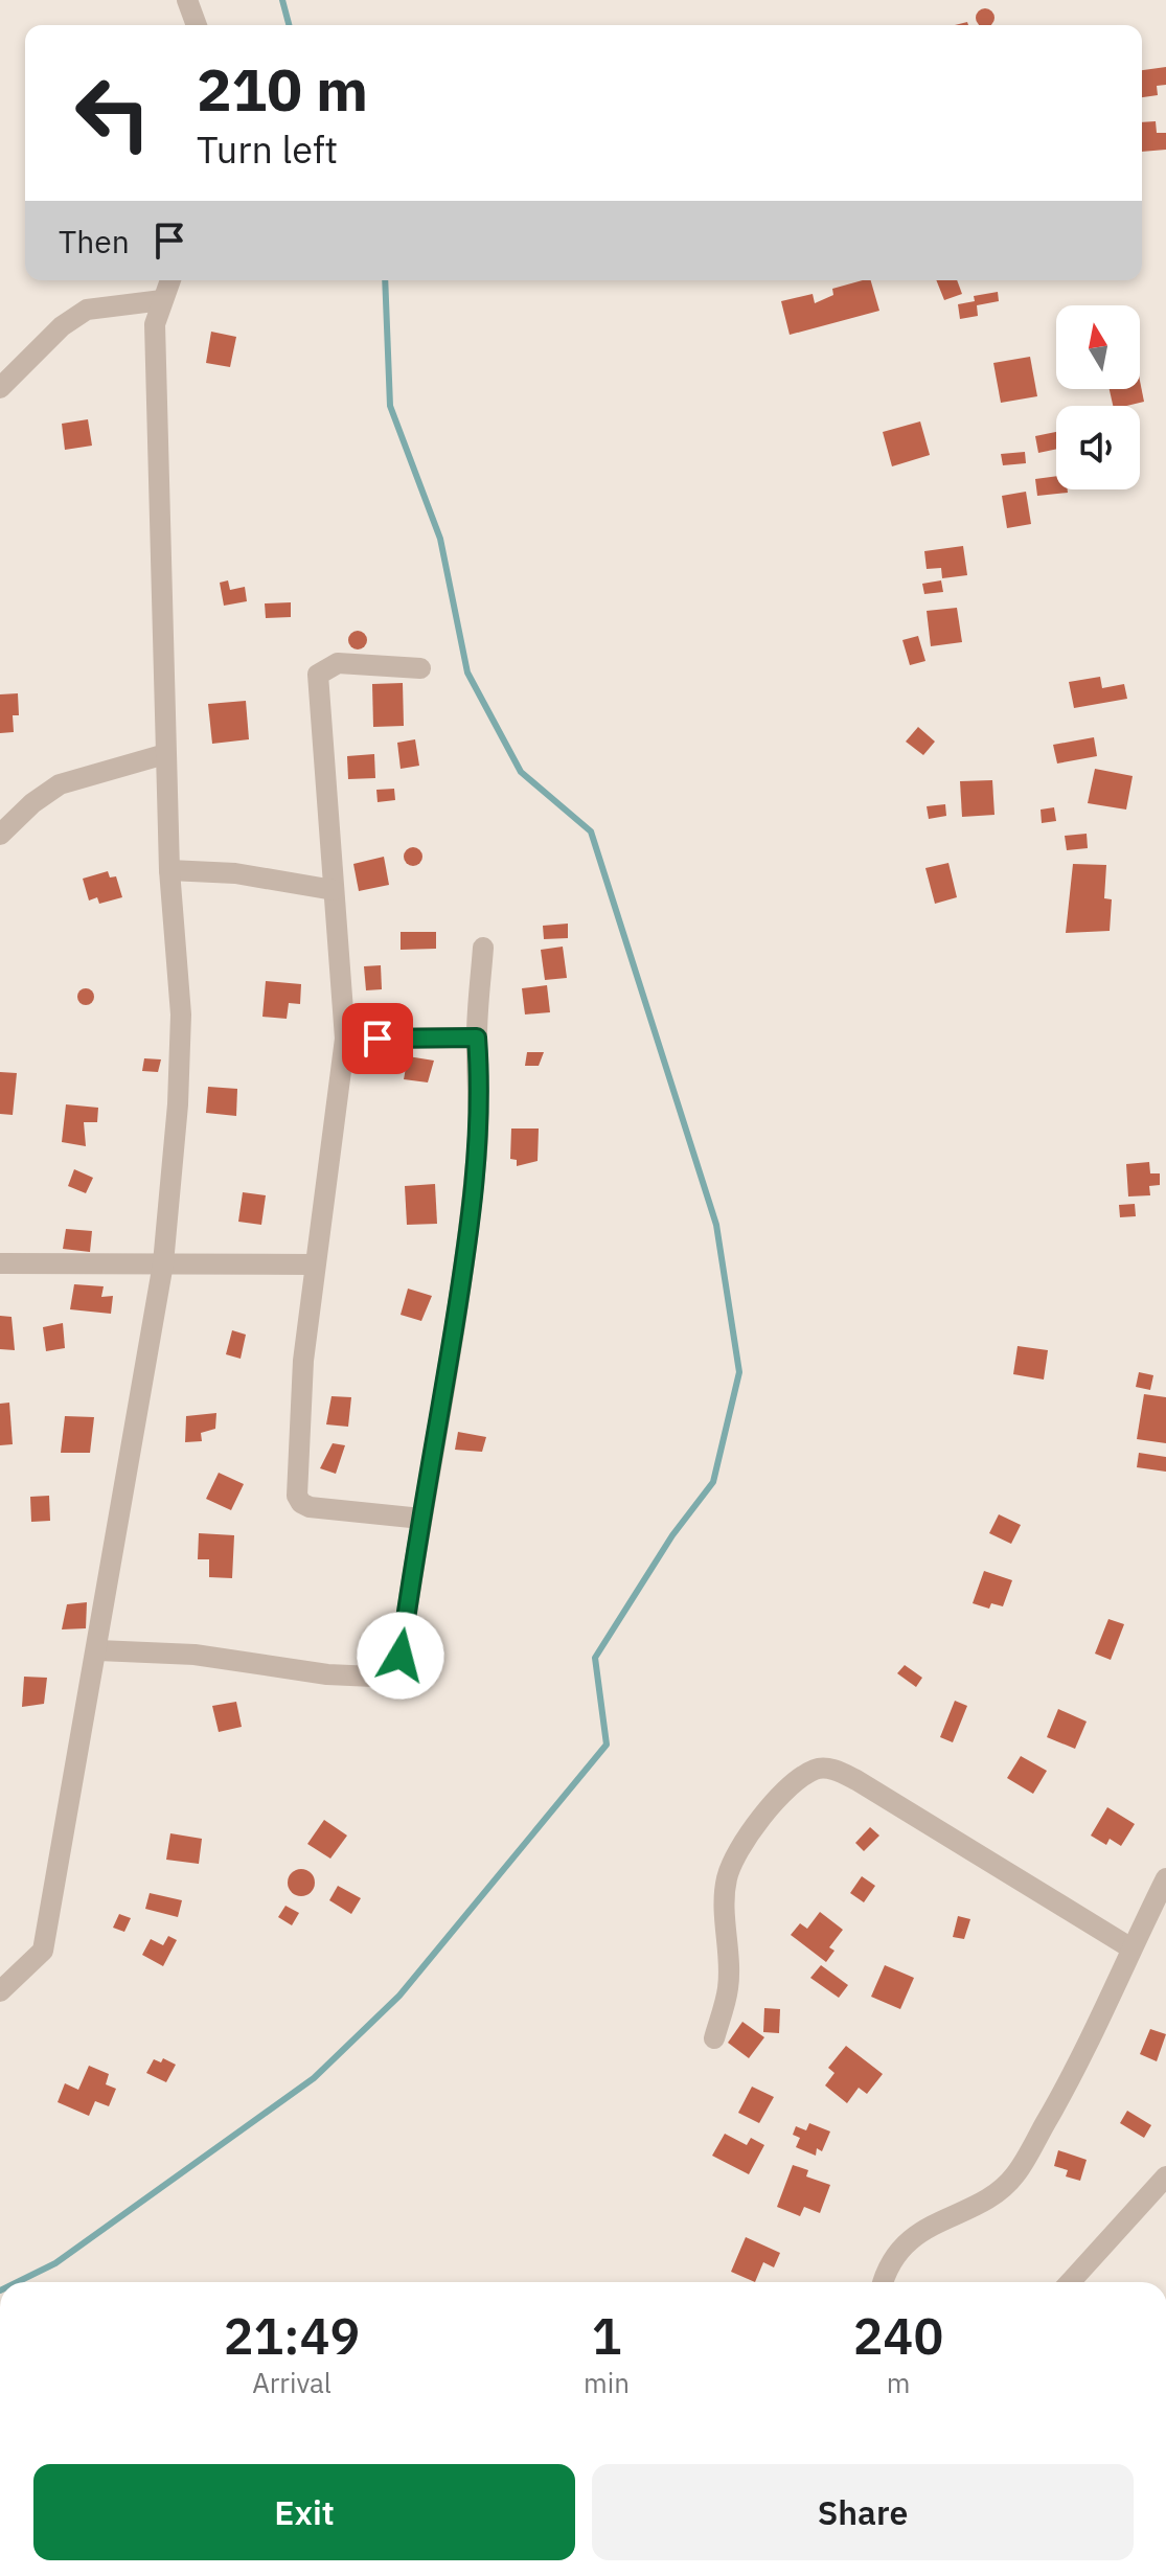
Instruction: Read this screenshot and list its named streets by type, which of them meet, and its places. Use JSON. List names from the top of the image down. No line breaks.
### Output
{"north":"top","page":{"turn":["210 m","Turn left"],"then":"Then","eta":["21:49","Arrival","1","min","240","m"],"buttons":["Exit","Share"]}}
